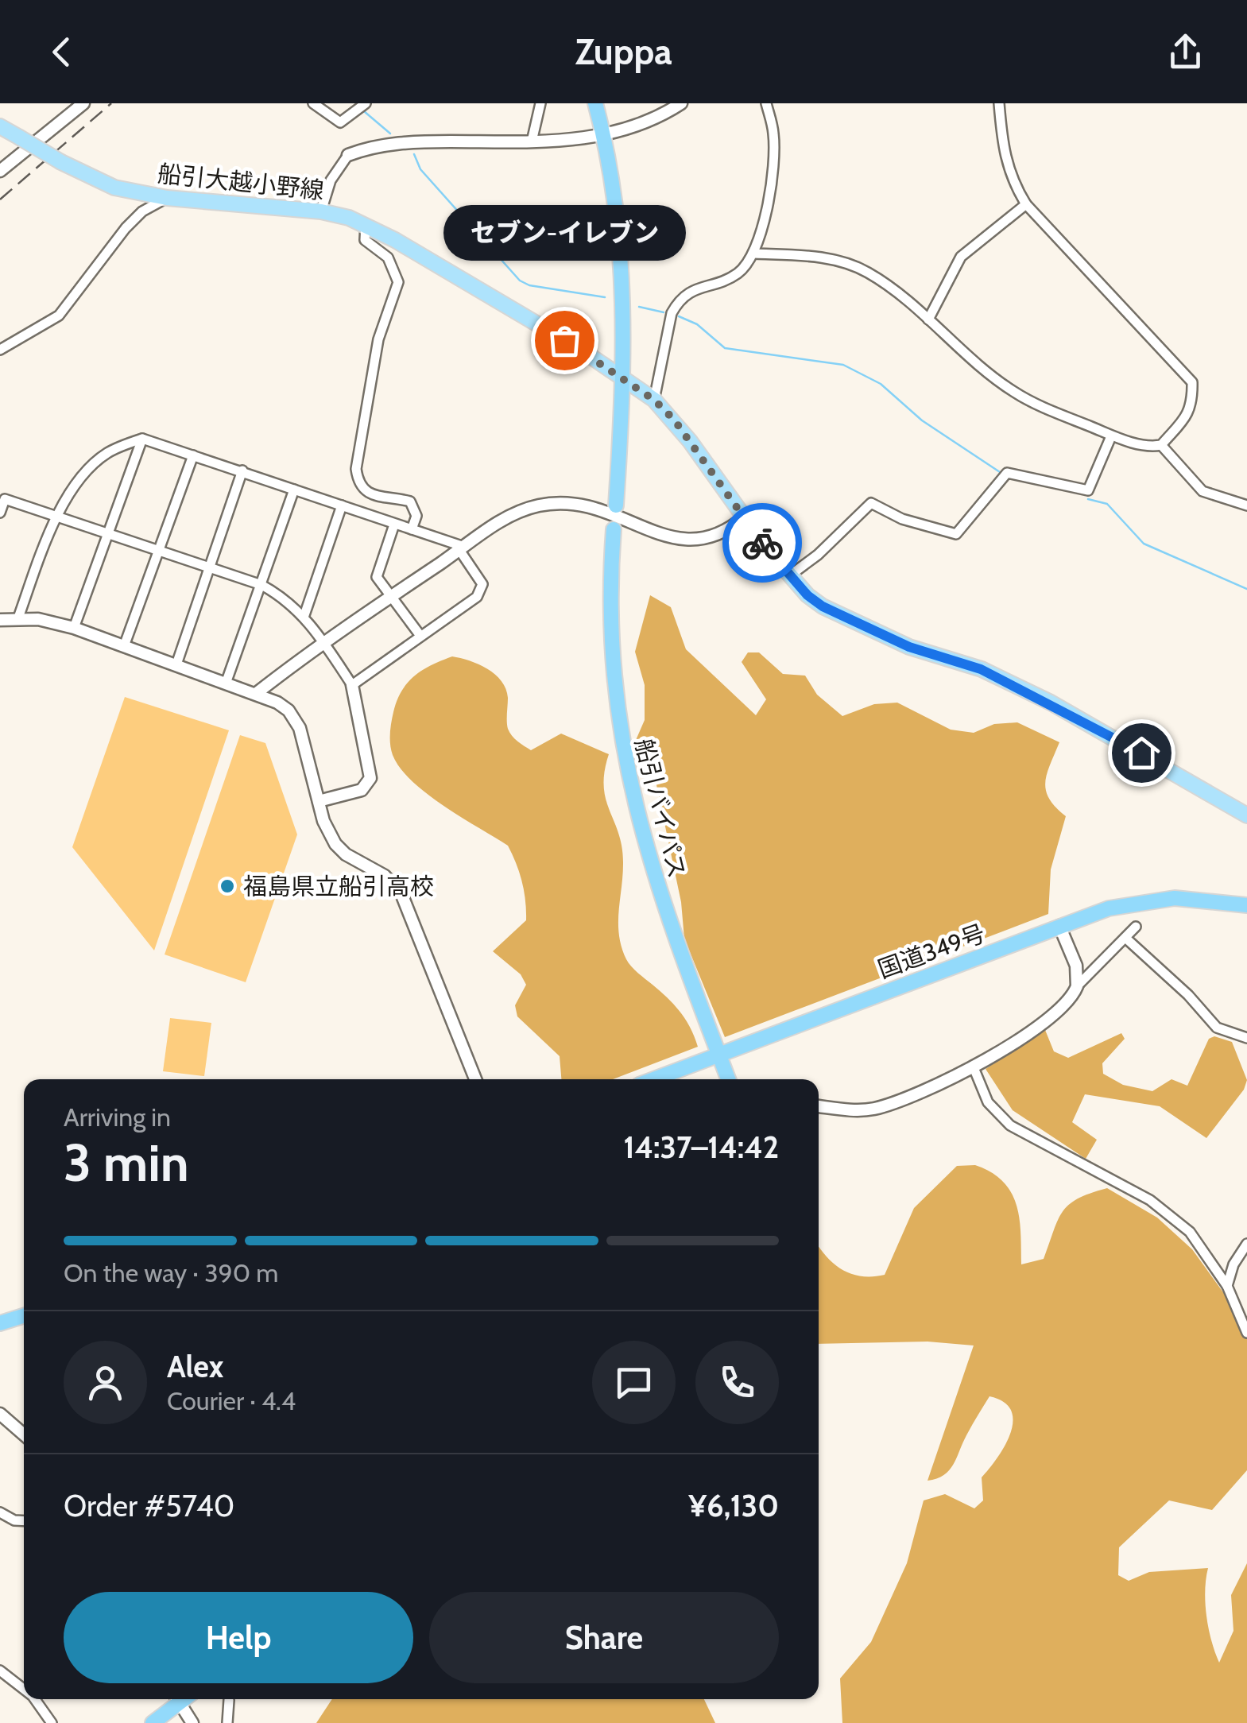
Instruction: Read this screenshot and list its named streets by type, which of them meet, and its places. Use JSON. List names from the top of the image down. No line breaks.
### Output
{"streets":{"highway":["船引バイパス","国道349号"],"main road":["船引大越小野線"]},"crossings":[["船引バイパス","国道349号"]],"places":["セブン-イレブン","福島県立船引高校"],"page":{"header":"Zuppa","bubble":"セブン-イレブン","heading":["3 min","Arriving in","14:37–14:42"],"panel":["Alex","Courier · 4.4","Order #5740","¥6,130"],"bar":"On the way · 390 m","buttons":["Help","Share"]}}
